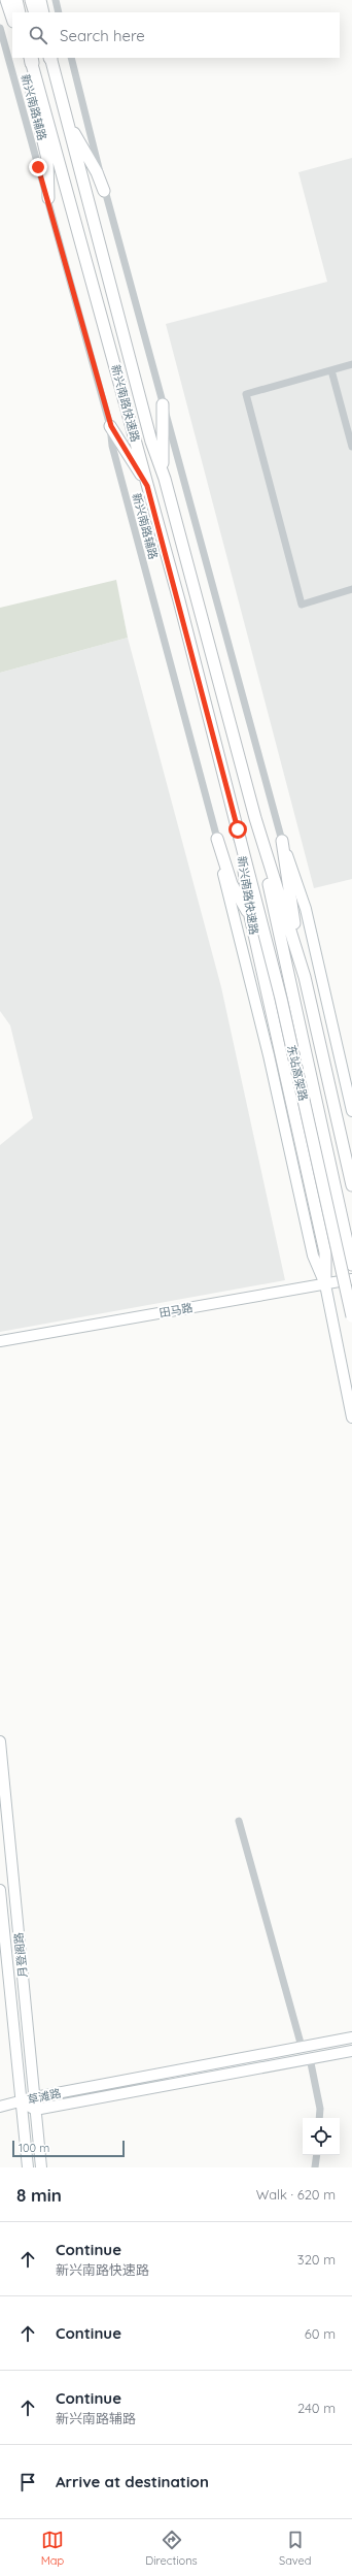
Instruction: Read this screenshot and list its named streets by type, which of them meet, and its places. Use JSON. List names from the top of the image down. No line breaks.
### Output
{"streets":{"main road":["新兴南路快速路","东站高架路","田马路","月登阁路","草滩路"],"street":["新兴南路辅路"]},"crossings":[["新兴南路快速路","东站高架路"],["新兴南路快速路","田马路"],["月登阁路","草滩路"]],"scale_bar":"100 m","page":{"search":"Search here","scale":"100 m","heading":["8 min","Walk · 620 m"],"list":[["Continue","新兴南路快速路","320 m"],["Continue","60 m"],["Continue","新兴南路辅路","240 m"],"Arrive at destination"],"nav":["Map","Directions","Saved"]}}
